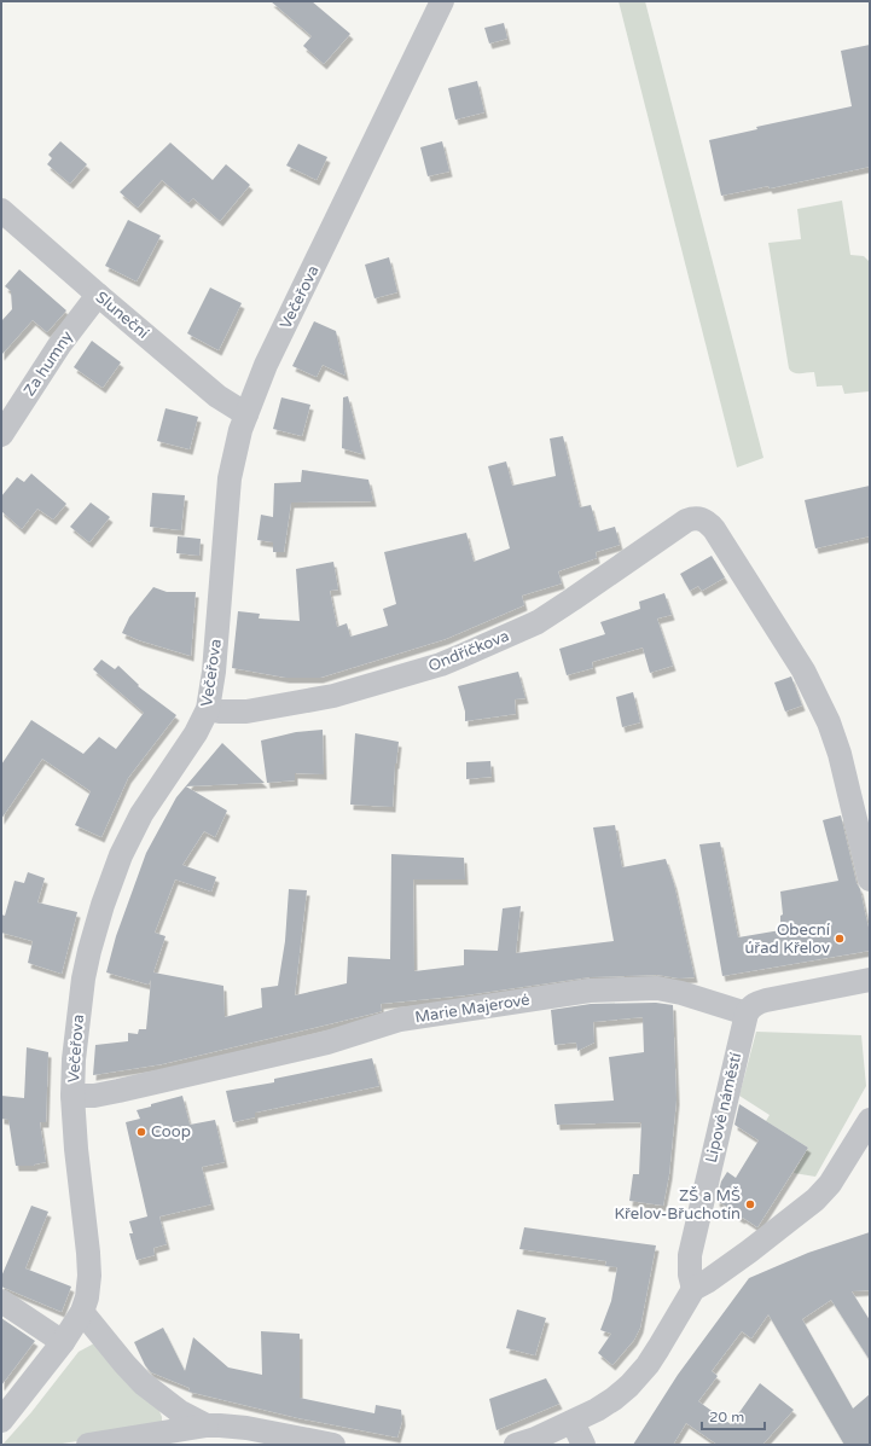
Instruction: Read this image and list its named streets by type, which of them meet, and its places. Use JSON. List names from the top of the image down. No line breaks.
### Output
{"streets":{"street":["Večeřova","Sluneční","Za humny","Ondříčkova","Marie Majerové","Lipové náměstí"]},"crossings":[["Večeřova","Sluneční"],["Večeřova","Ondříčkova"],["Večeřova","Marie Majerové"],["Sluneční","Za humny"],["Marie Majerové","Lipové náměstí"]],"places":["Obecní úřad Křelov","Coop","ZŠ a MŠ Křelov-Břuchotín"],"scale_bar":"20 m"}
